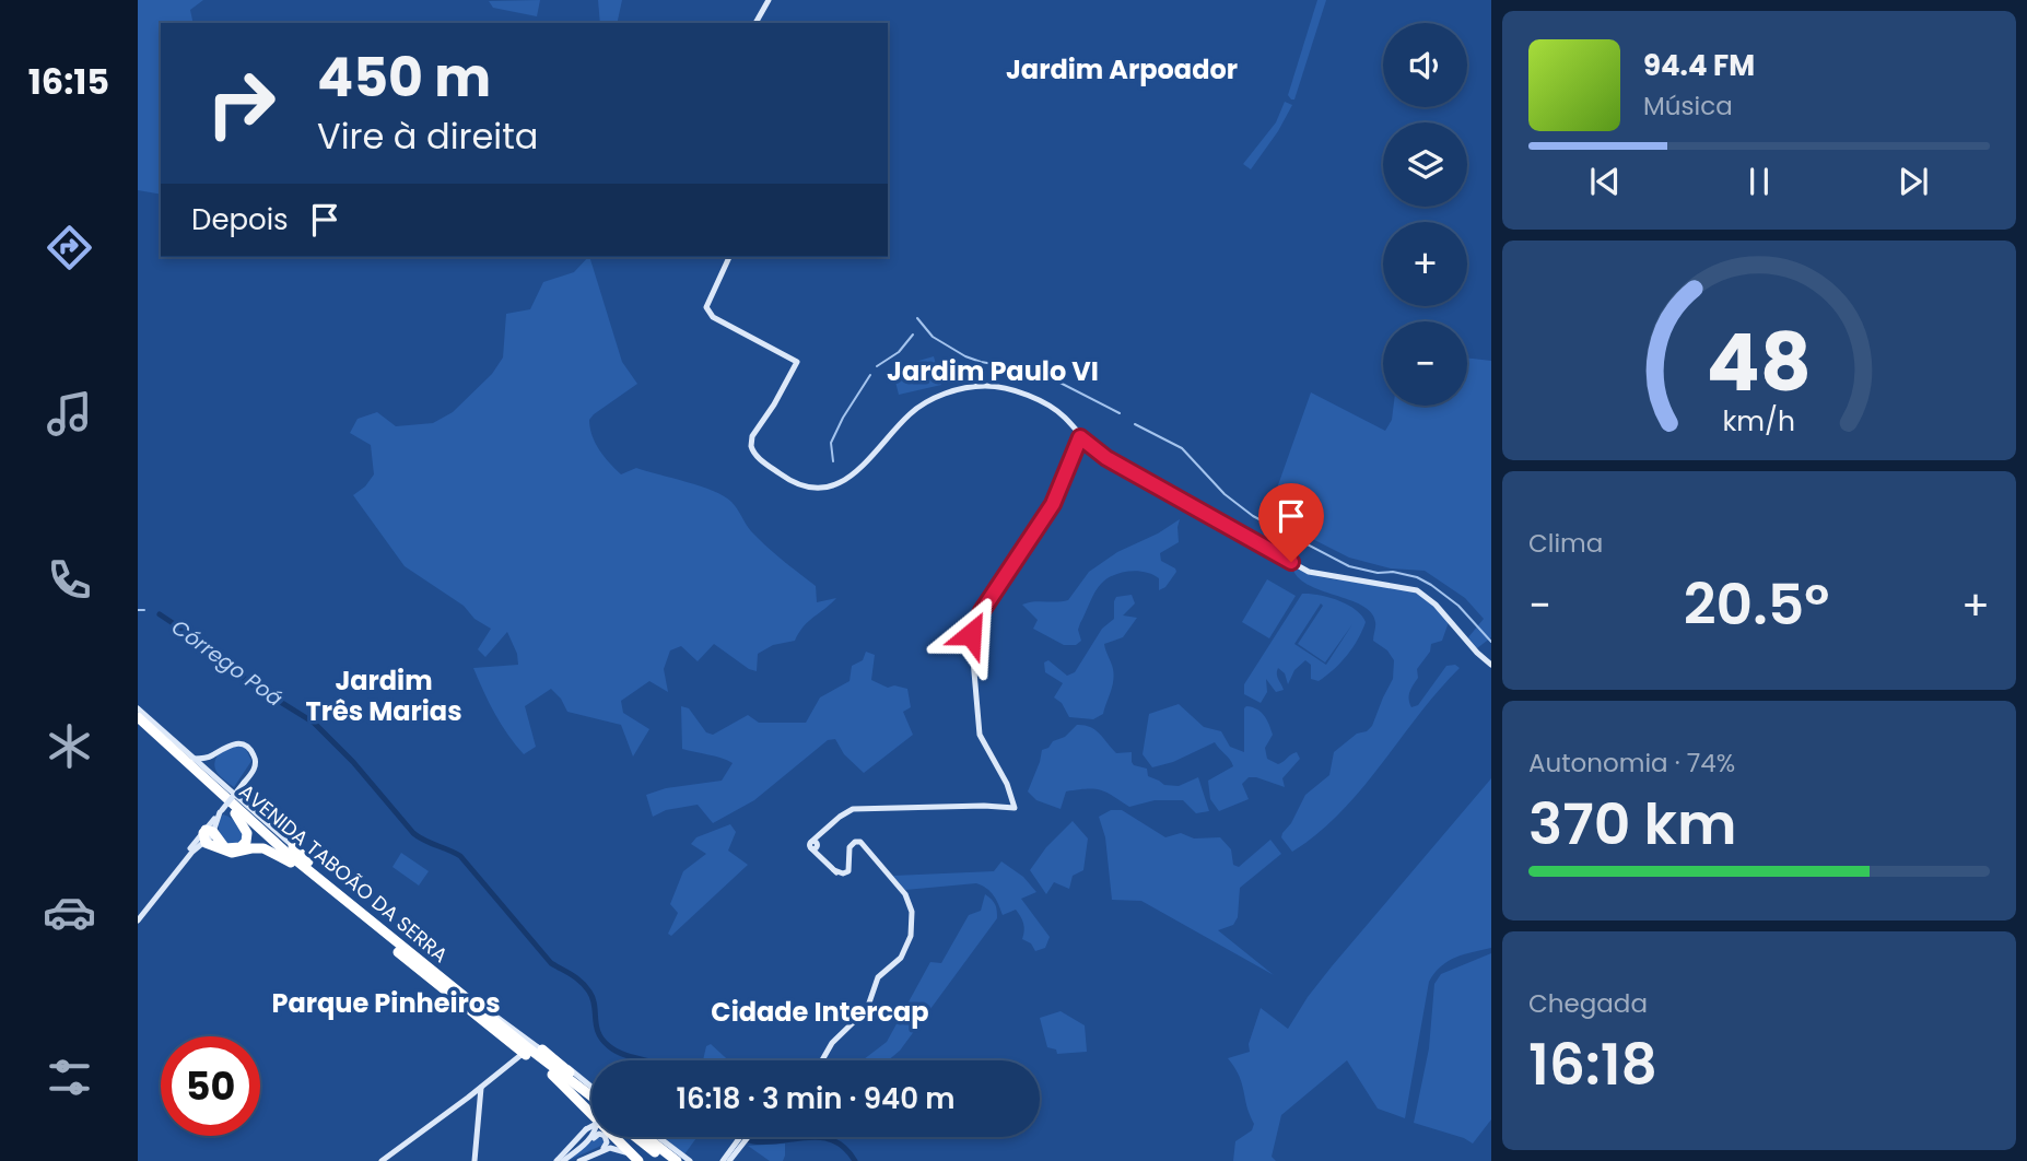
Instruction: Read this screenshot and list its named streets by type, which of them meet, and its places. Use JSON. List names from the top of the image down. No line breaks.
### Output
{"streets":{"highway":["AVENIDA TABOÃO DA SERRA"]},"districts":["Jardim Arpoador","Jardim Paulo VI","Jardim Três Marias","Parque Pinheiros","Cidade Intercap"],"water":["Córrego Poá"],"page":{"tabs":"16:15","map_buttons":["+","−"],"turn":["450 m","Vire à direita"],"song":["94.4 FM","Música"],"then":"Depois","tile":["Clima",["Autonomia · 74%","370 km"],["Chegada","16:18"]],"heat":["−","20.5°","+"],"limit":"50","trip":"16:18 · 3 min · 940 m","gauge":["48","km/h"]}}
